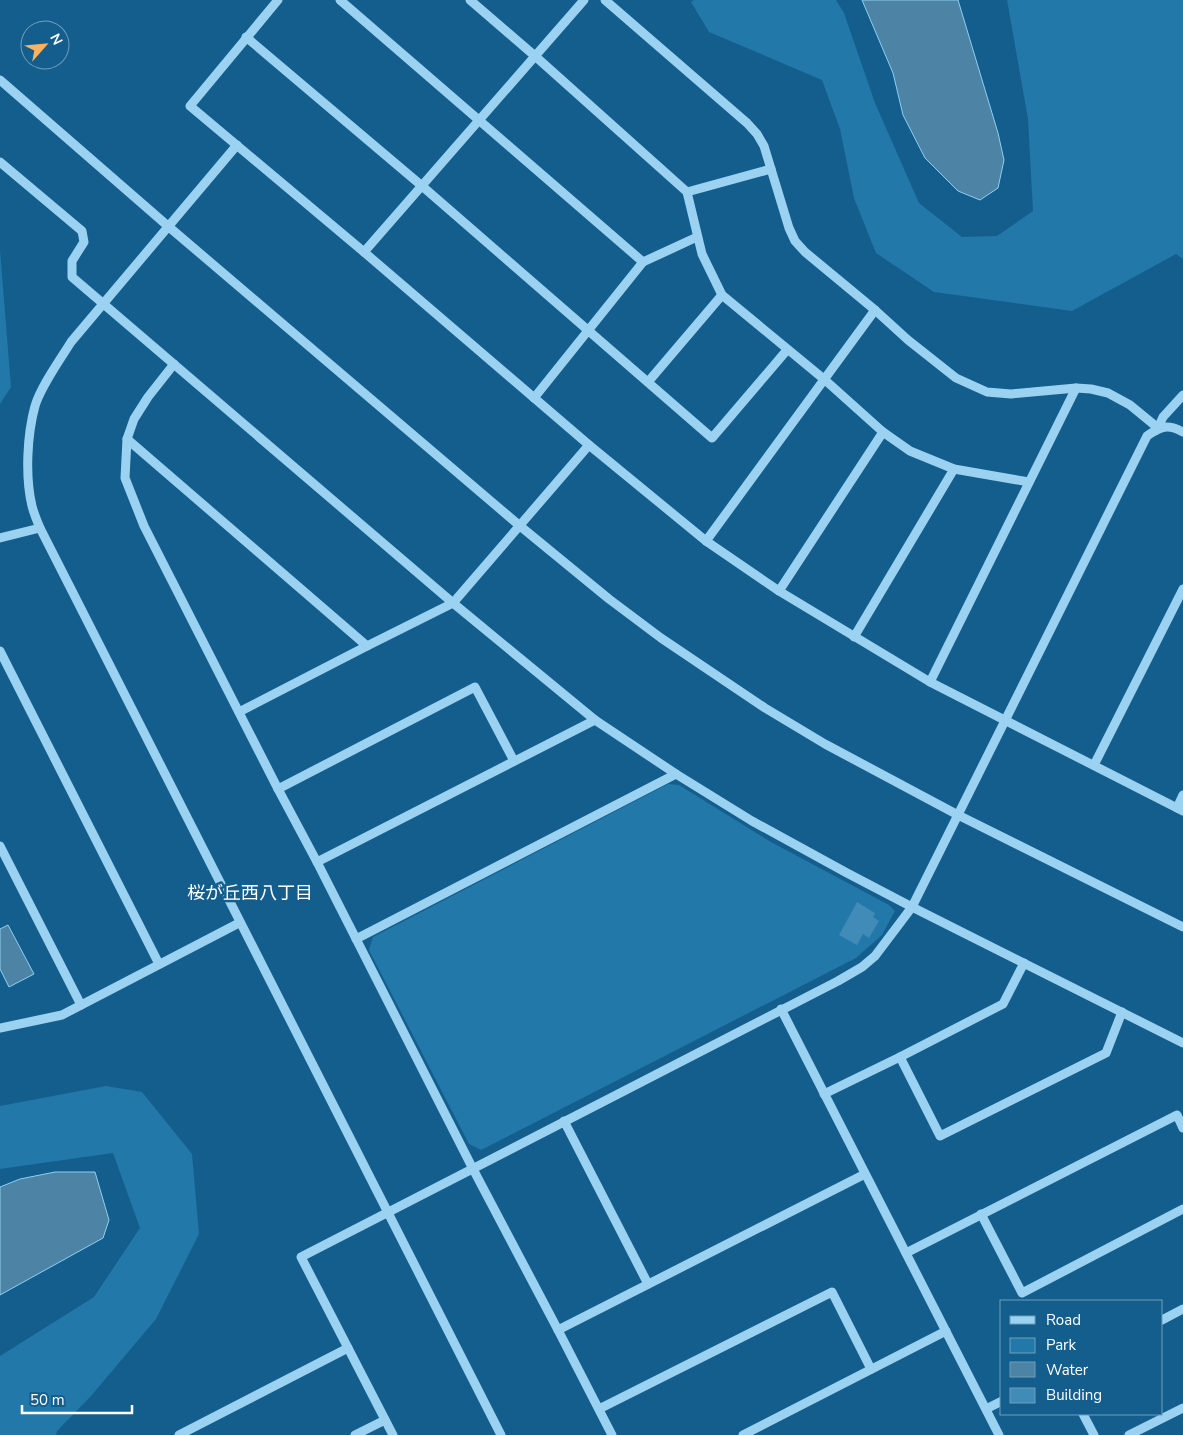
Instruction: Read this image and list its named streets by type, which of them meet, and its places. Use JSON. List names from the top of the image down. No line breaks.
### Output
{"districts":["桜が丘西八丁目"],"legend":["Road","Park","Water","Building"],"scale_bar":"50 m","north":"top right"}
